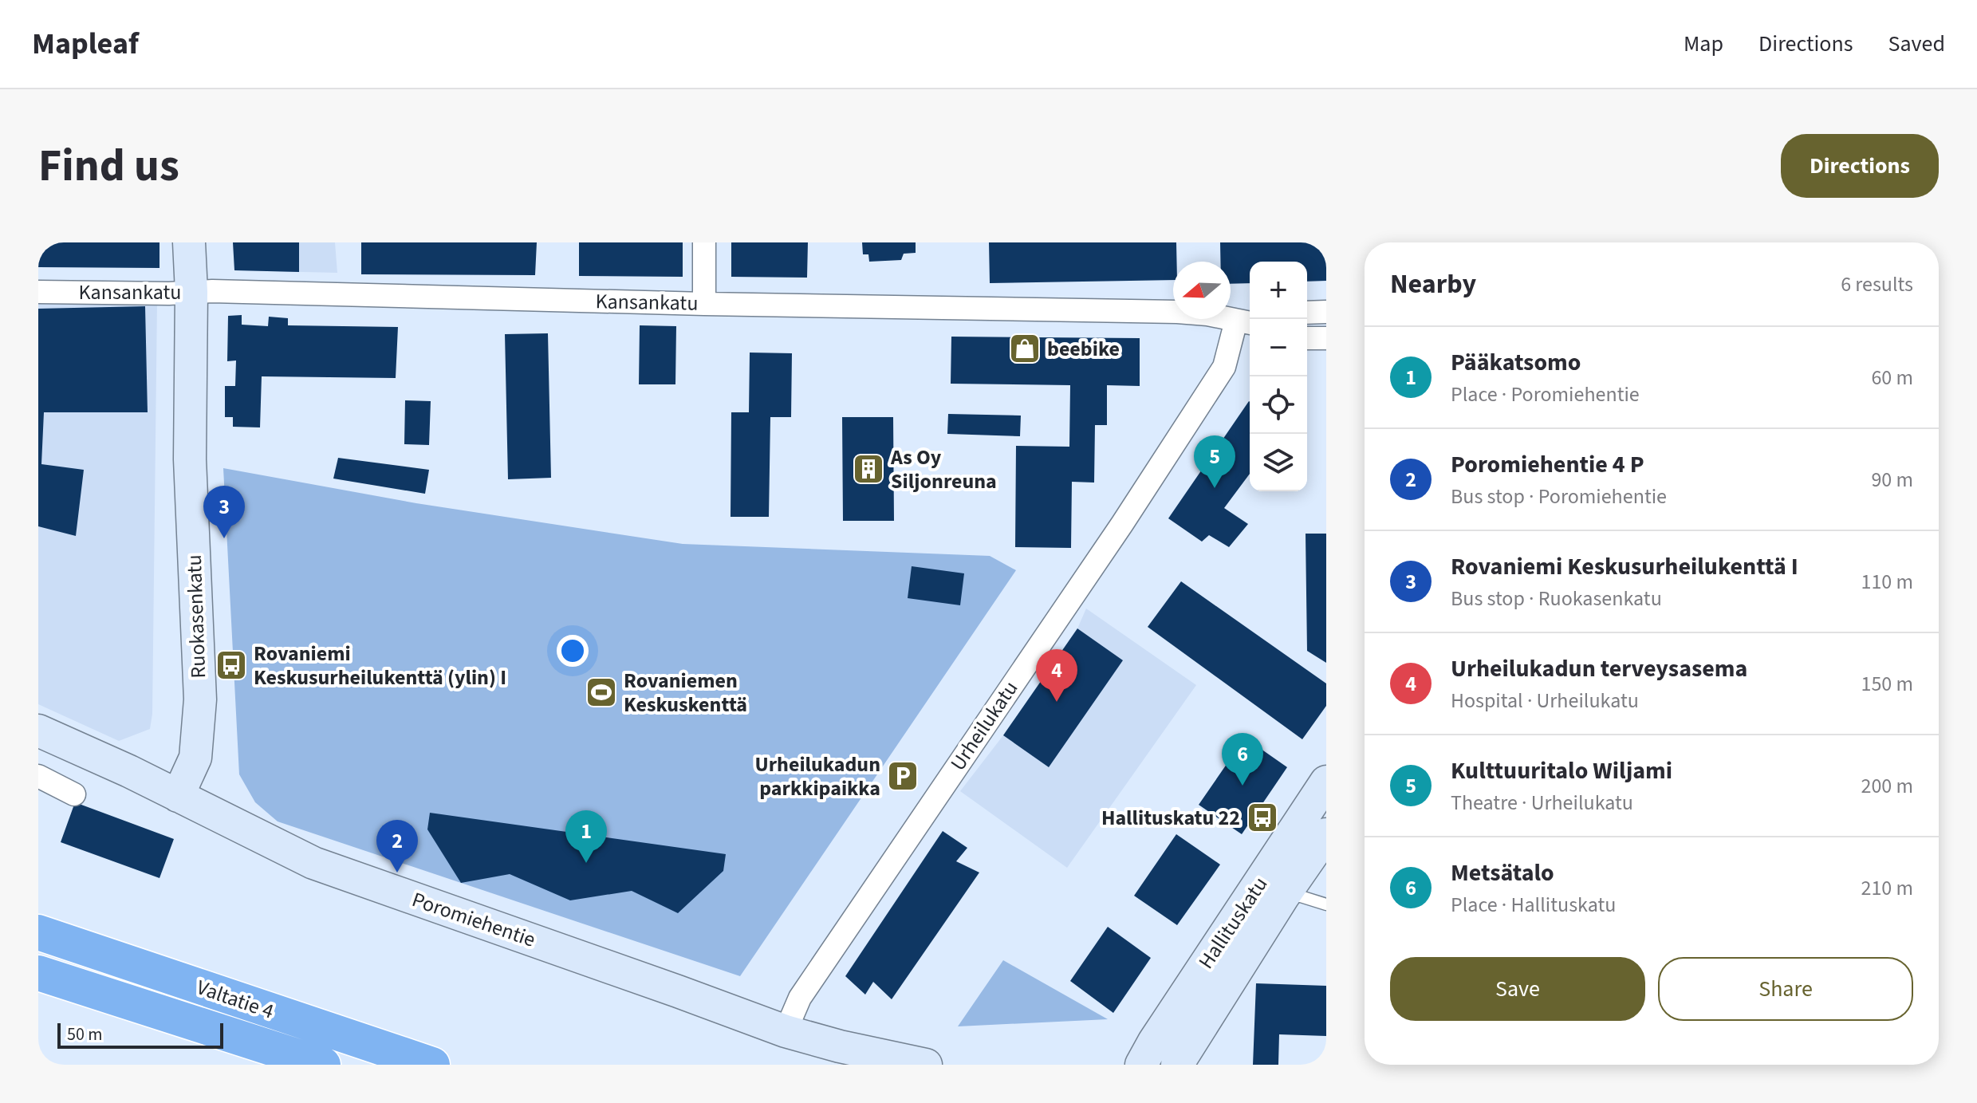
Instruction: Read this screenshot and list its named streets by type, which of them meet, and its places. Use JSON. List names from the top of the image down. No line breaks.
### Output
{"streets":{"highway":["Valtatie 4"],"main road":["Ruokasenkatu","Poromiehentie","Hallituskatu"],"street":["Kansankatu","Urheilukatu"]},"crossings":[["Kansankatu","Ruokasenkatu"],["Kansankatu","Urheilukatu"],["Ruokasenkatu","Poromiehentie"],["Urheilukatu","Poromiehentie"]],"places":{"shop":["beebike"],"building":["As Oy Siljonreuna"],"bus stop":["Rovaniemi Keskusurheilukenttä (ylin) I","Hallituskatu 22"],"sports":["Rovaniemen Keskuskenttä"],"parking":["Urheilukadun parkkipaikka"]},"scale_bar":"50 m","north":"left","page":{"header":"Mapleaf","nav":["Map","Directions","Saved"],"buttons":["Directions",["Save","Share"]],"title":"Find us","heading":["Nearby","6 results"],"map_buttons":["+","−"],"list":[{"mark":"1","name":"Pääkatsomo","note":"Place · Poromiehentie","value":"60 m"},{"mark":"2","name":"Poromiehentie 4 P","note":"Bus stop · Poromiehentie","value":"90 m"},{"mark":"3","name":"Rovaniemi Keskusurheilukenttä I","note":"Bus stop · Ruokasenkatu","value":"110 m"},{"mark":"4","name":"Urheilukadun terveysasema","note":"Hospital · Urheilukatu","value":"150 m"},{"mark":"5","name":"Kulttuuritalo Wiljami","note":"Theatre · Urheilukatu","value":"200 m"},{"mark":"6","name":"Metsätalo","note":"Place · Hallituskatu","value":"210 m"}],"pins":["5","3","4","6","1","2"],"scale":"50 m"}}
